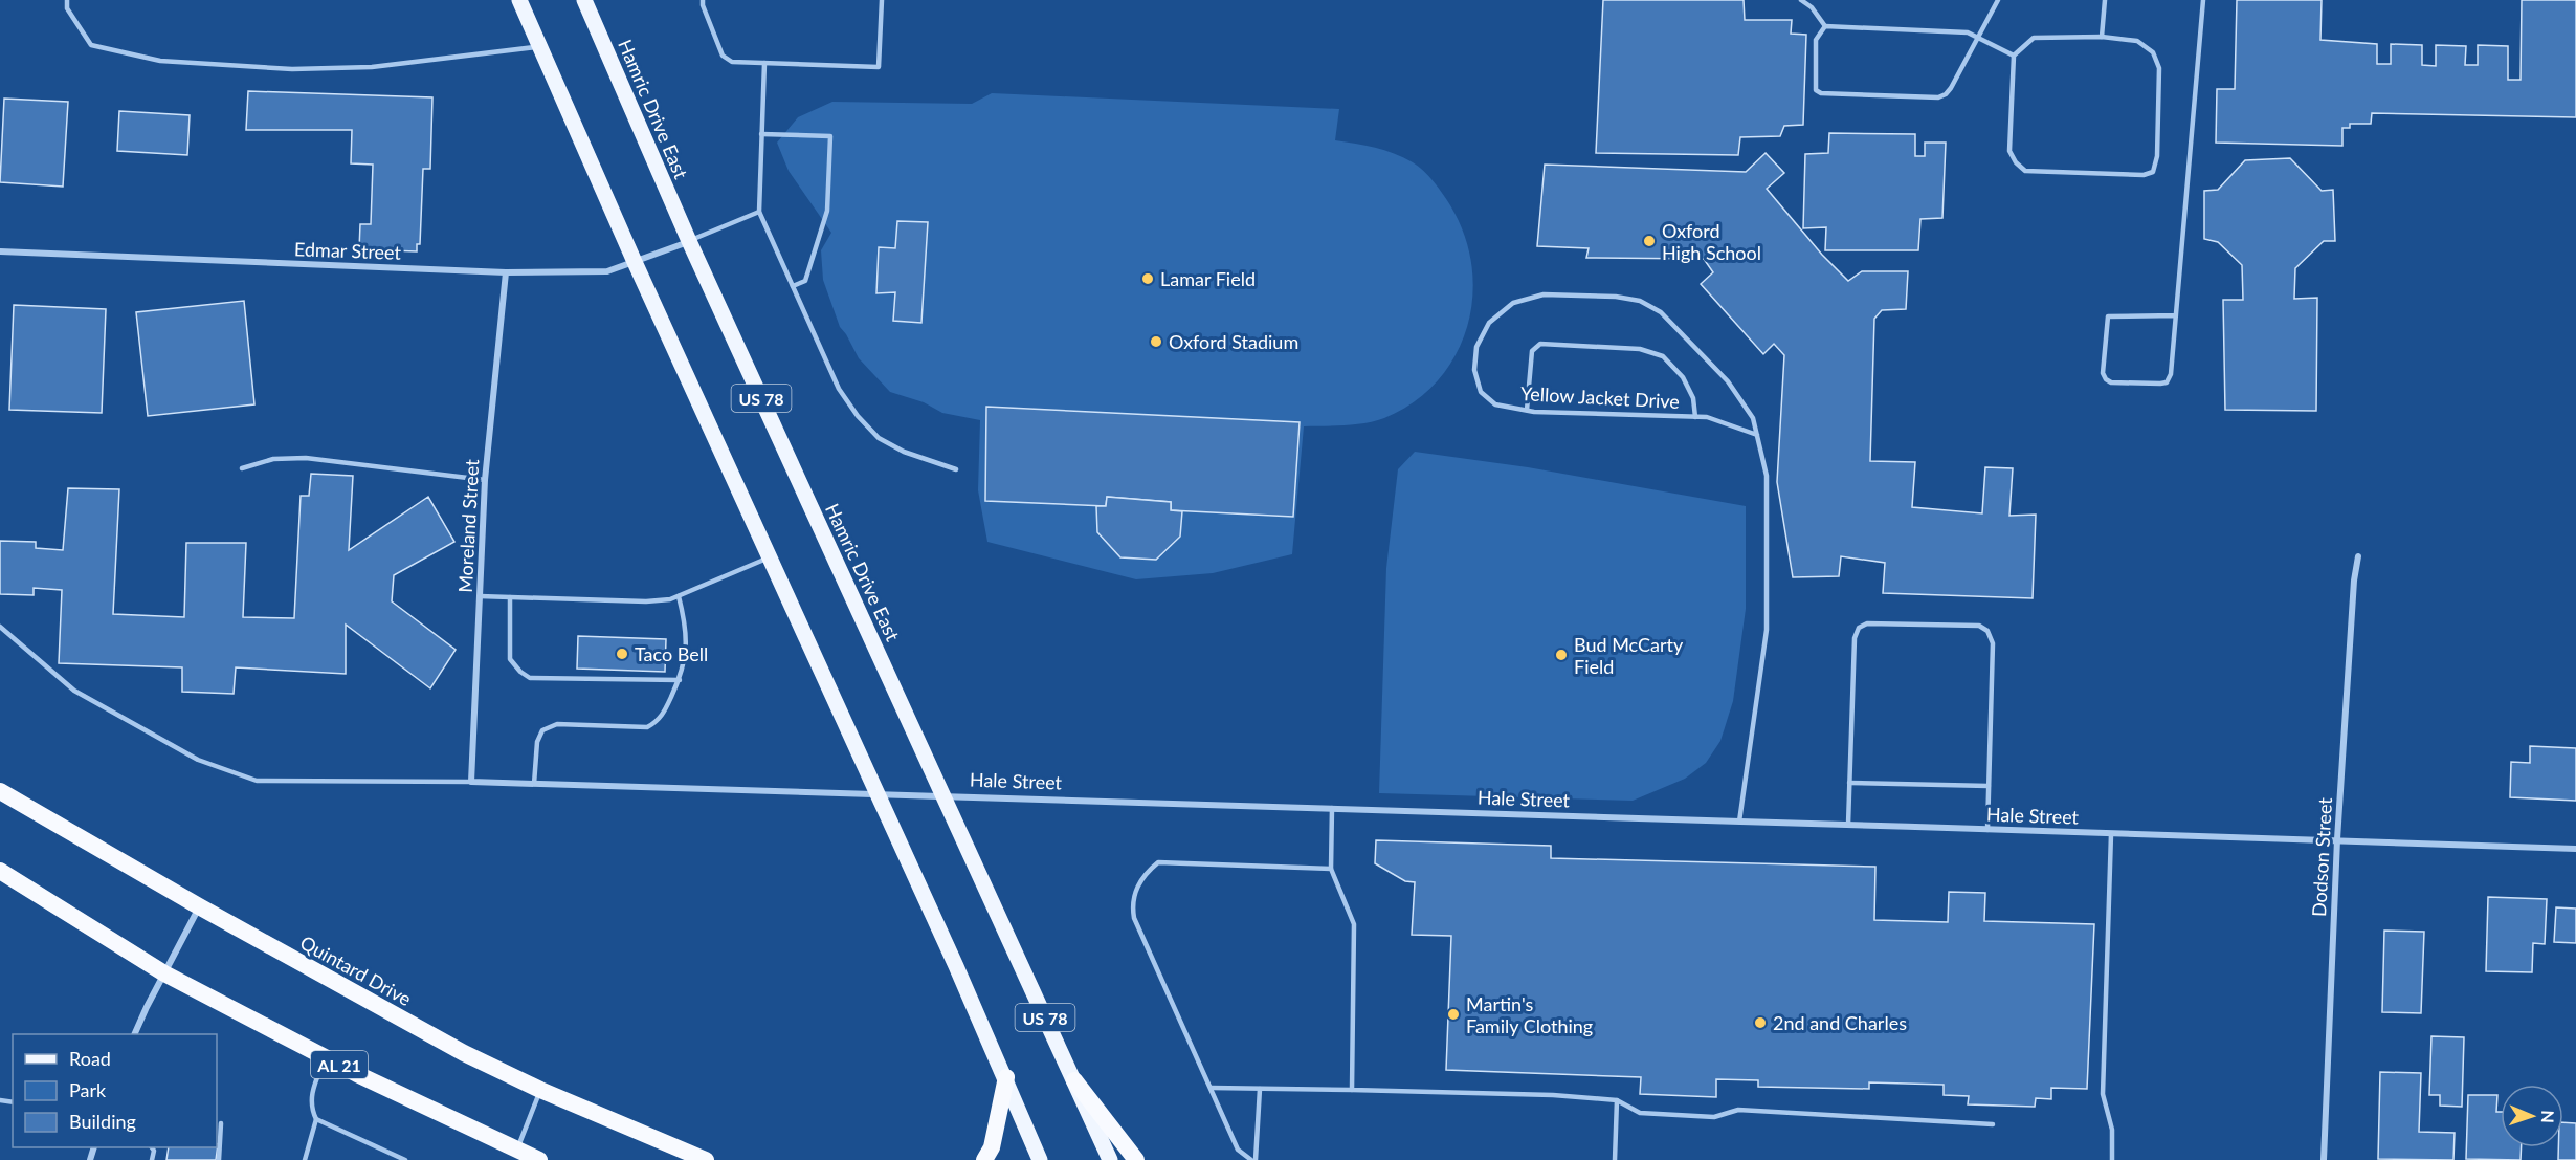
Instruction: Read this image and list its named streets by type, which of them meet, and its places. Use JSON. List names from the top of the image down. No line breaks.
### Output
{"streets":{"highway":["Quintard Drive","AL 21"],"main road":["Hamric Drive East","US 78"],"street":["Edmar Street","Moreland Street","Hale Street","Dodson Street"],"lane":["Yellow Jacket Drive"]},"crossings":[["Hamric Drive East","Edmar Street"],["Hamric Drive East","Hale Street"],["Edmar Street","US 78"],["Edmar Street","Moreland Street"],["Yellow Jacket Drive","Hale Street"],["US 78","Hale Street"],["Moreland Street","Hale Street"],["Hale Street","Dodson Street"]],"places":["Oxford High School","Lamar Field","Oxford Stadium","Taco Bell","Bud McCarty Field","Martin's Family Clothing","2nd and Charles"],"legend":["Road","Park","Building"],"north":"right"}
